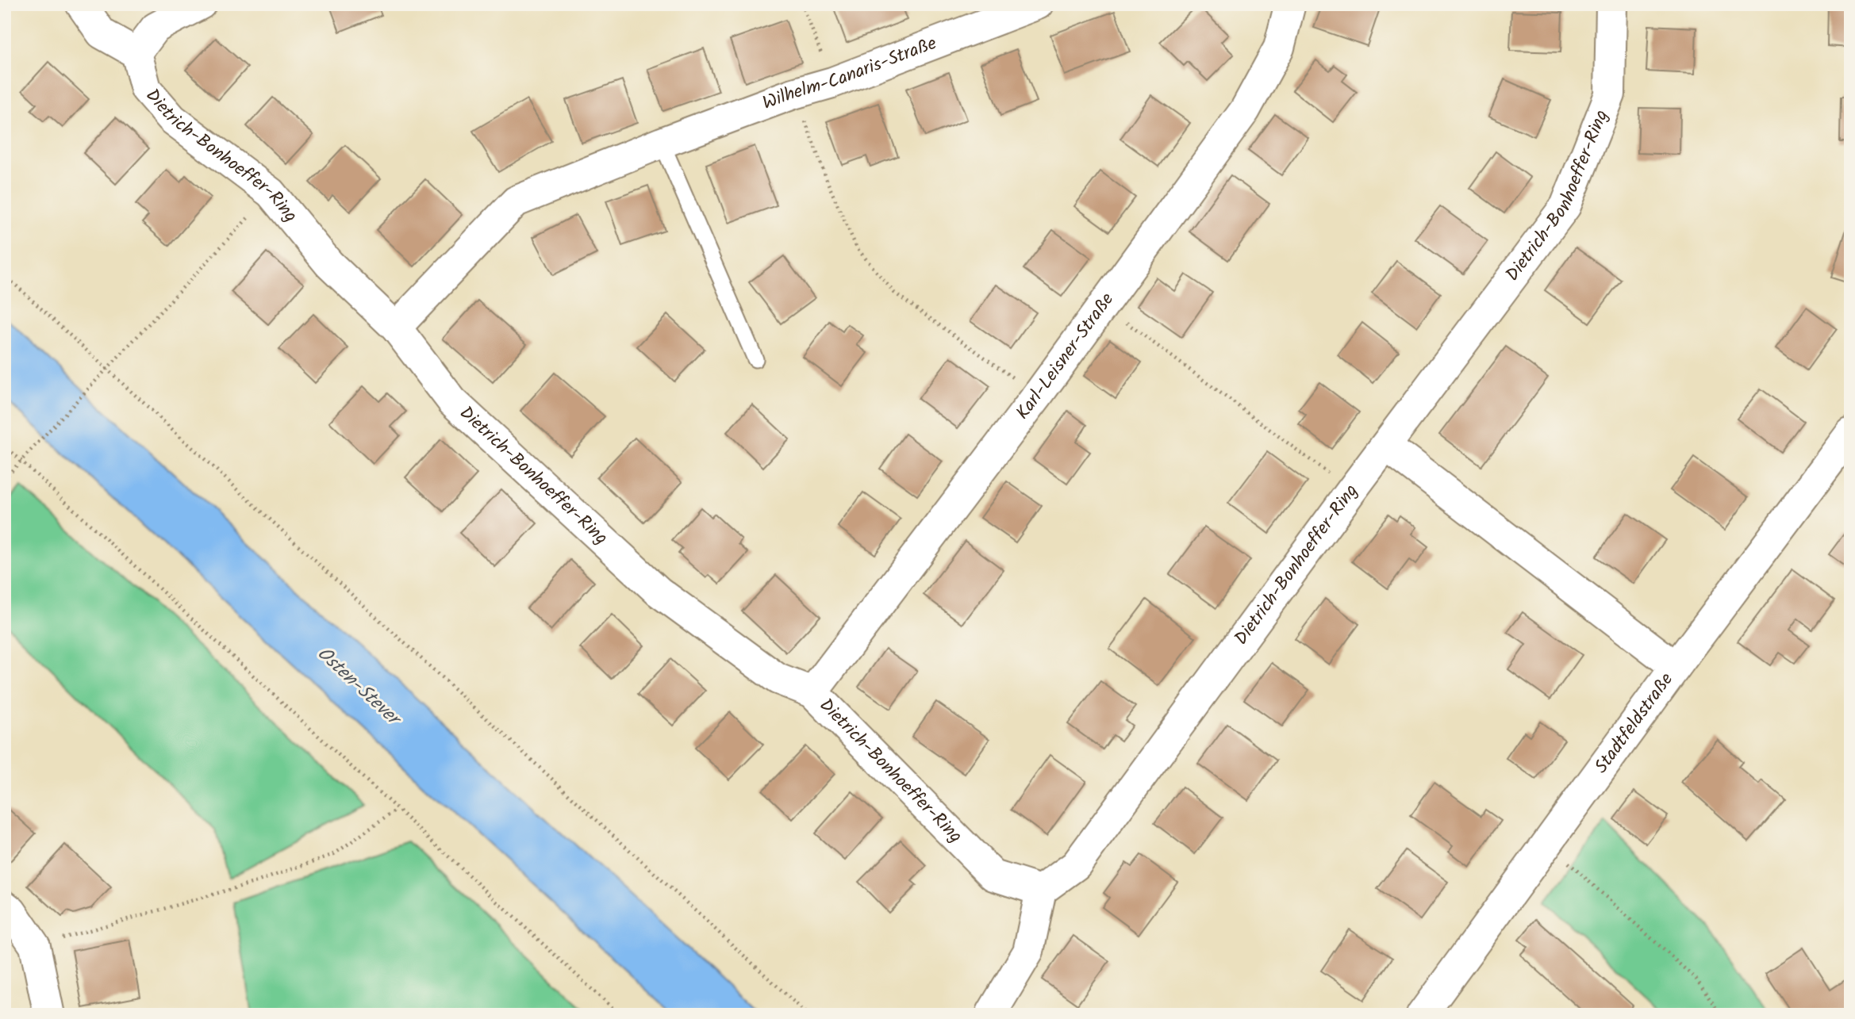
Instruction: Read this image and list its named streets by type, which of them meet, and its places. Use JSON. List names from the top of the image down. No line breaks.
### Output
{"streets":{"street":["Wilhelm-Canaris-Straße","Dietrich-Bonhoeffer-Ring","Karl-Leisner-Straße","Stadtfeldstraße"]},"crossings":[["Wilhelm-Canaris-Straße","Dietrich-Bonhoeffer-Ring"],["Dietrich-Bonhoeffer-Ring","Karl-Leisner-Straße"]],"water":["Osten-Stever"]}
